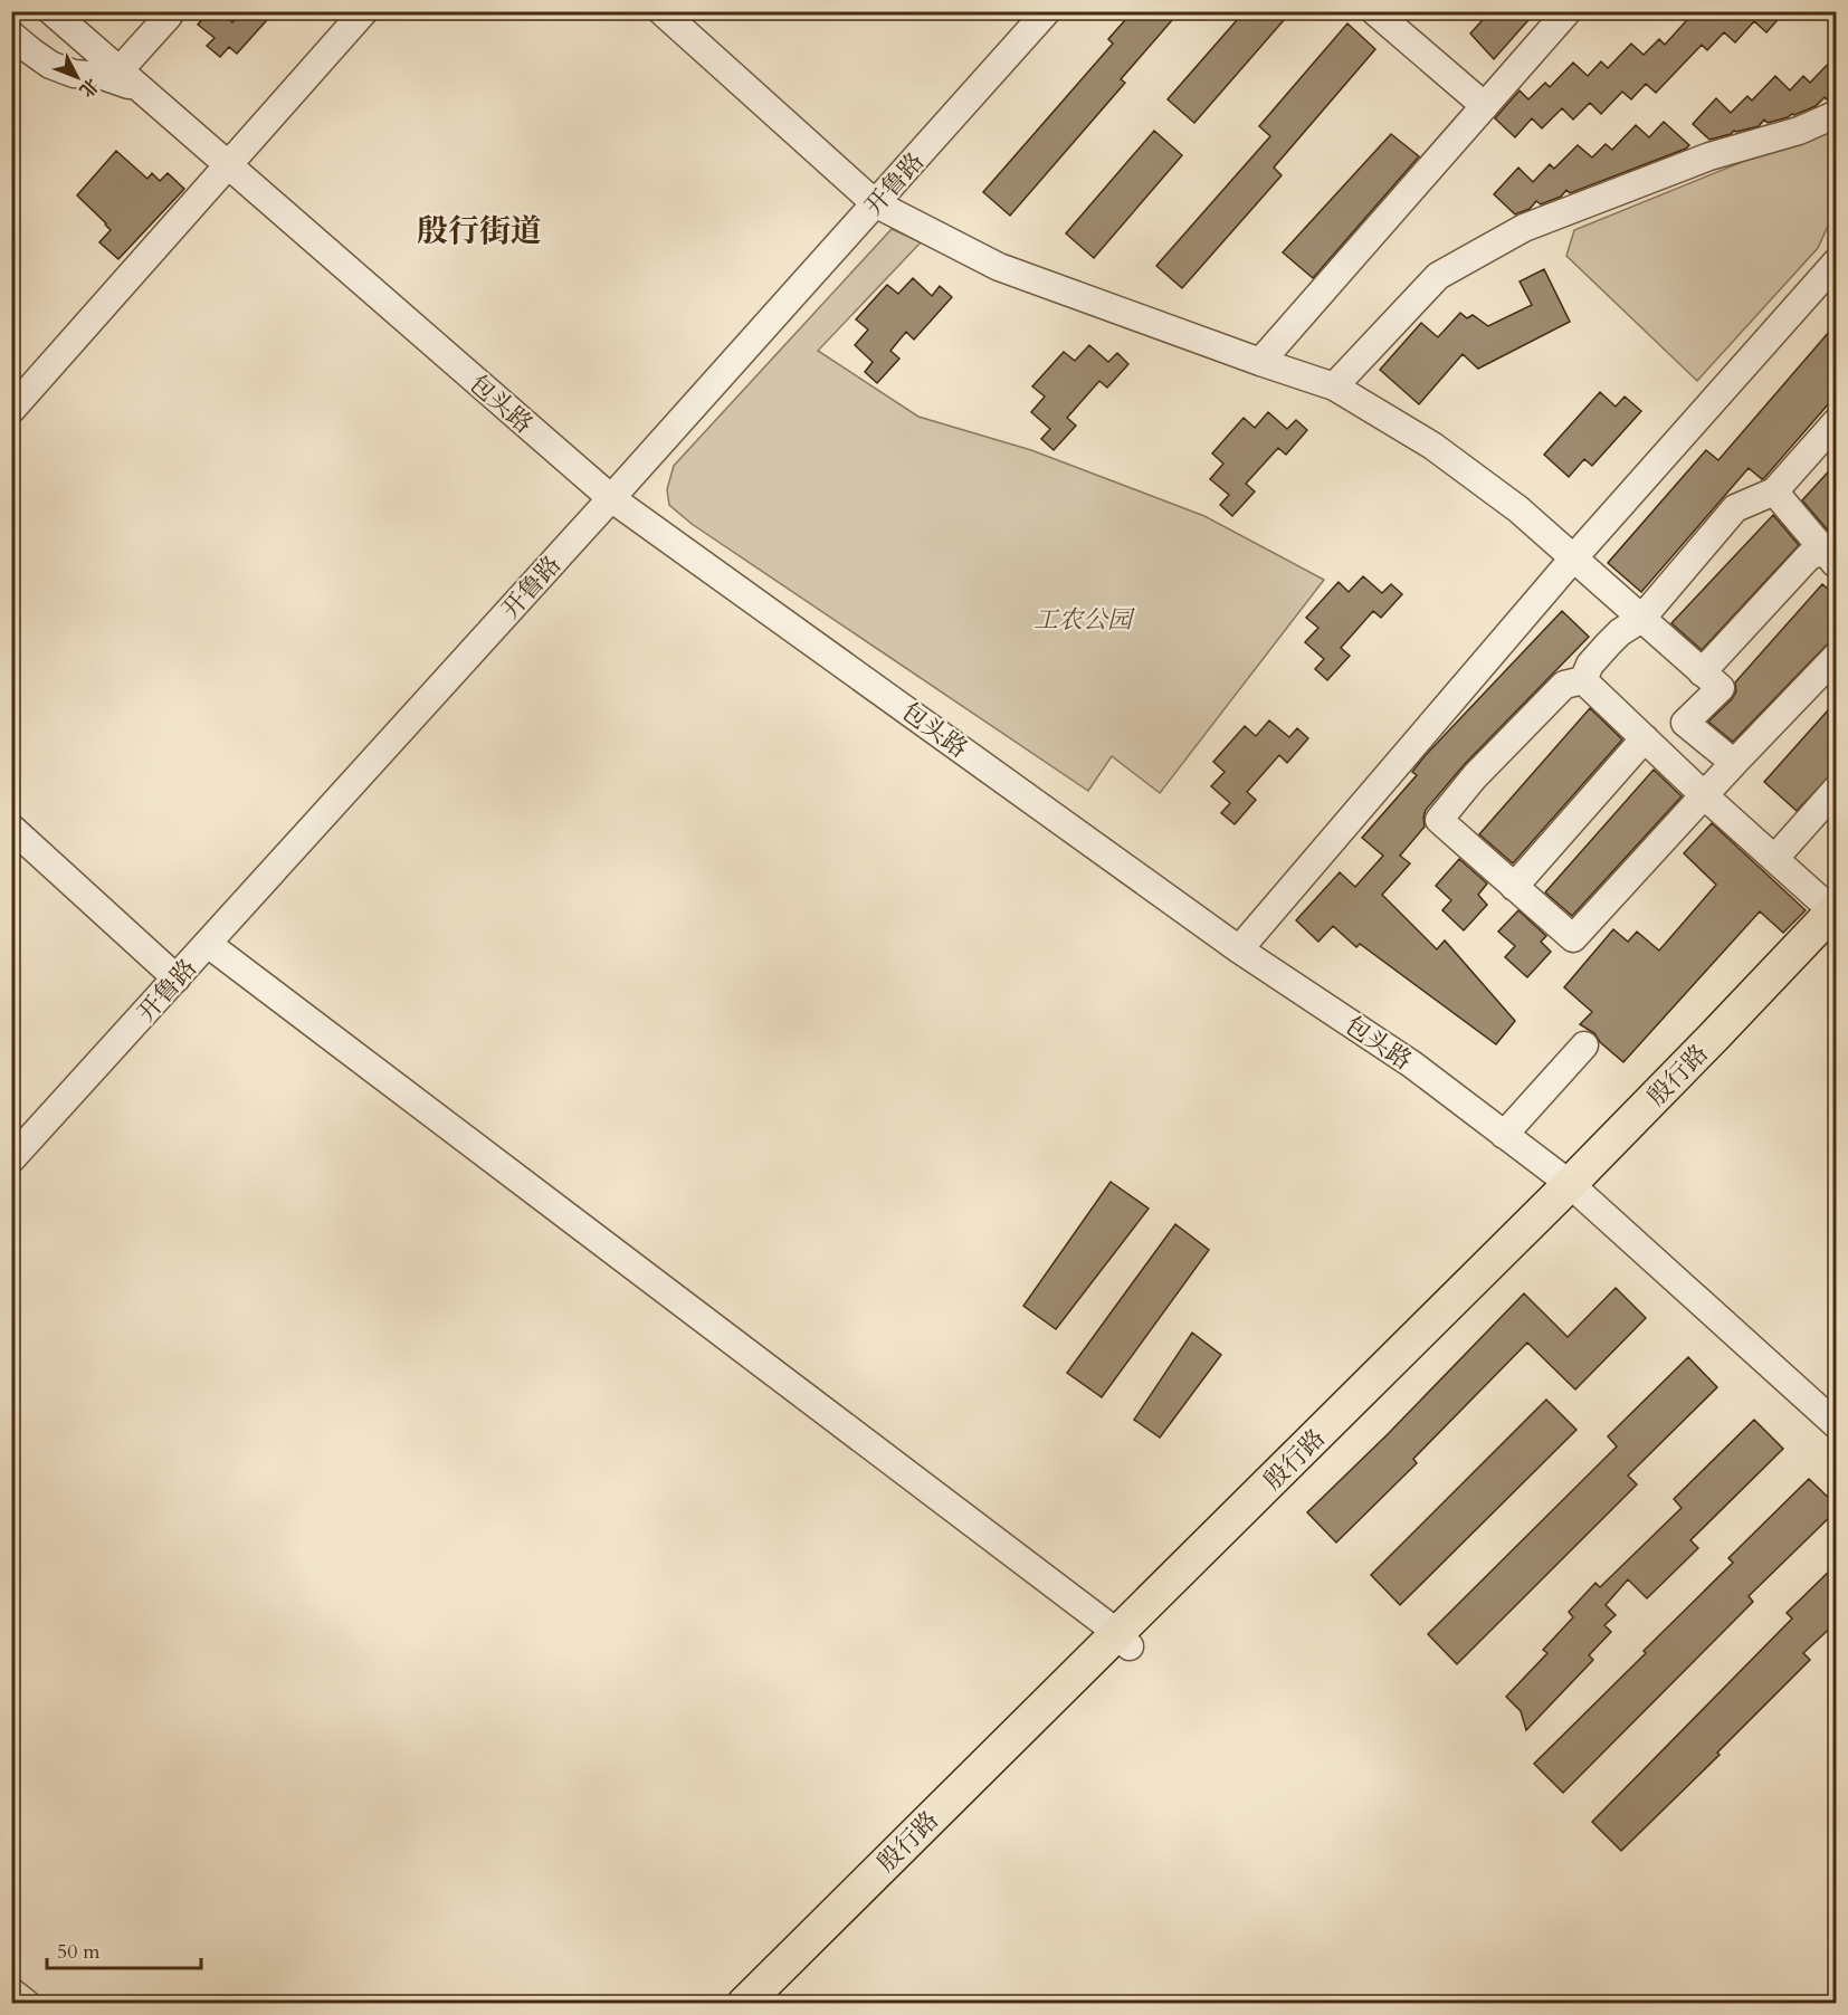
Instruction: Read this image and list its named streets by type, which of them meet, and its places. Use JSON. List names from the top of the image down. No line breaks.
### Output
{"streets":{"main road":["殷行路"],"street":["开鲁路","包头路"]},"crossings":[["开鲁路","包头路"],["包头路","殷行路"]],"districts":["殷行街道"],"parks":["工农公园"],"scale_bar":"50 m","north":"bottom right"}
